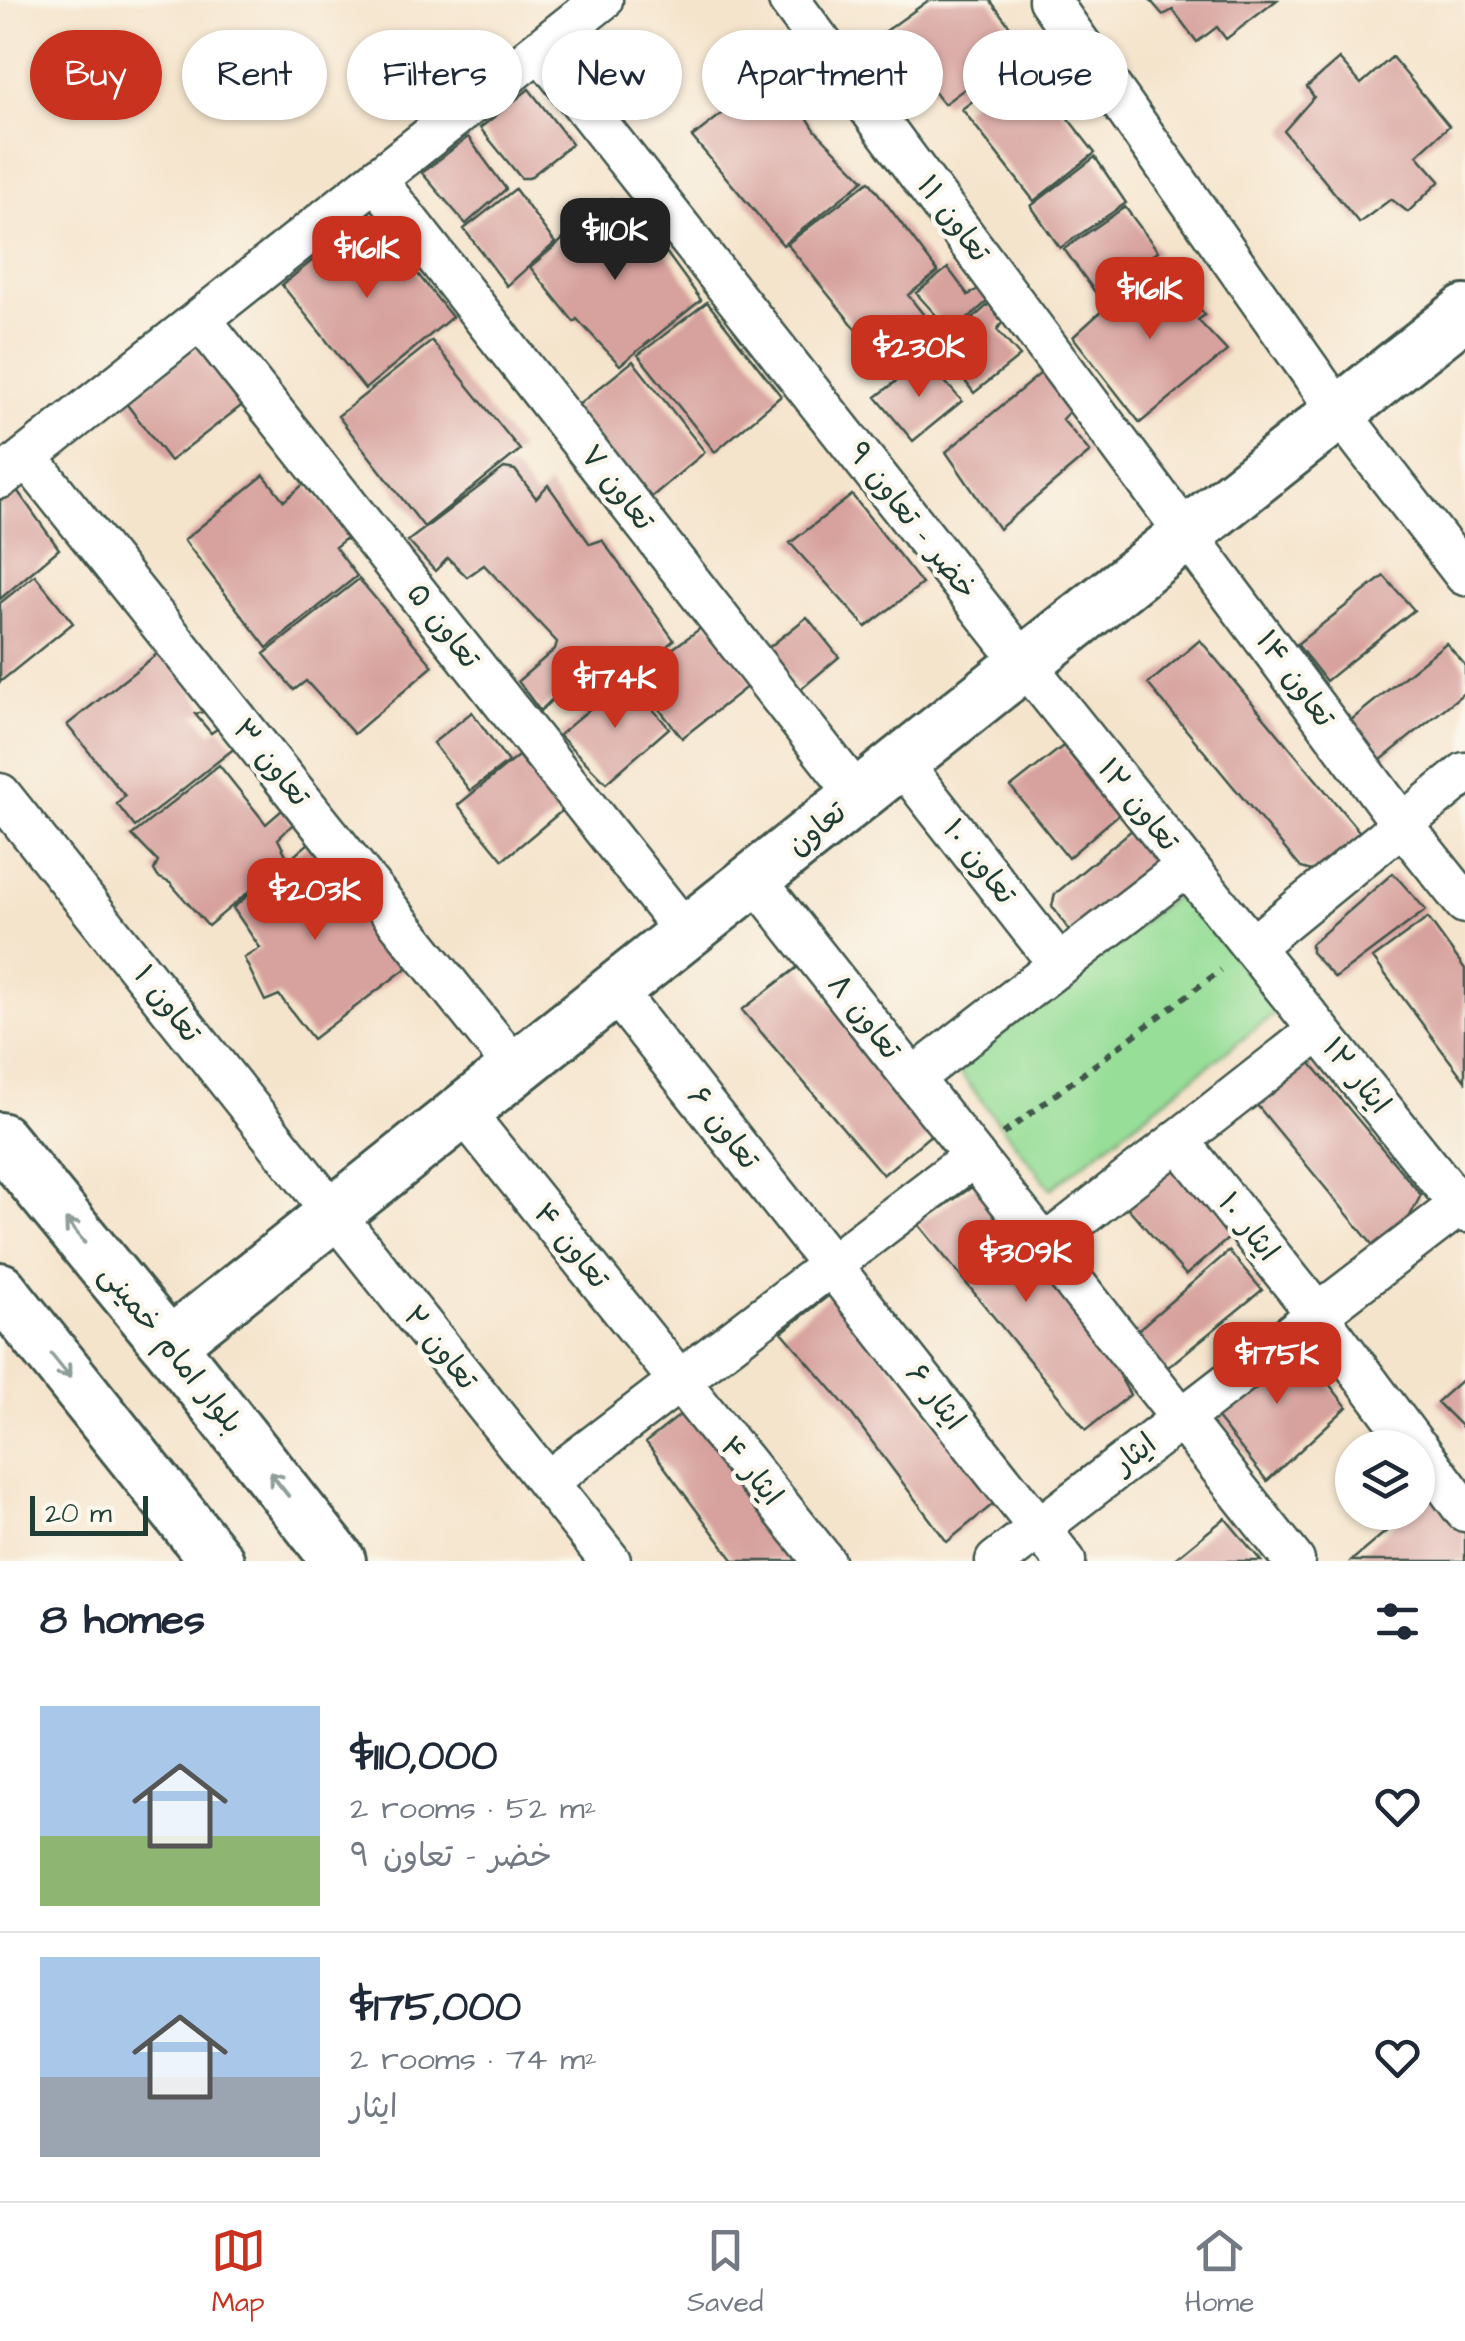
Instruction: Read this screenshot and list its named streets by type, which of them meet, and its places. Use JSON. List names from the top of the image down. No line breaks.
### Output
{"streets":{"main road":["تعاون","بلوار امام خمینی"],"street":["تعاون ۱۱","تعاون ۷","خضر - تعاون ۹","تعاون ۵","تعاون ۱۴","تعاون ۳","تعاون ۱۲","تعاون ۱۰","تعاون ۱","تعاون ۸","ایثار ۱۲","تعاون ۶","ایثار ۱۰","تعاون ۴","تعاون ۲","ایثار ۶","ایثار","ایثار ۴"]},"crossings":[["تعاون ۱۱","تعاون ۱۴"],["تعاون ۱۱","تعاون"],["تعاون ۷","تعاون"],["خضر - تعاون ۹","تعاون ۱۲"],["خضر - تعاون ۹","تعاون"],["تعاون ۵","تعاون"],["تعاون ۱۴","تعاون"],["تعاون ۳","تعاون"],["تعاون ۱۲","تعاون"],["تعاون ۱۲","ایثار ۱۲"],["تعاون","تعاون ۱۰"],["تعاون","تعاون ۱"],["تعاون","تعاون ۸"],["تعاون","تعاون ۶"],["تعاون","تعاون ۴"],["تعاون","تعاون ۲"],["تعاون","بلوار امام خمینی"],["تعاون ۱","تعاون ۲"],["تعاون ۸","ایثار"],["ایثار ۱۲","ایثار"],["تعاون ۶","ایثار ۶"],["ایثار ۱۰","ایثار"],["تعاون ۴","ایثار ۴"],["ایثار ۶","ایثار"]],"scale_bar":"20 m","page":{"chip":["Buy","Rent","Filters","New","Apartment","House"],"price":["$110K","$161K","$161K","$230K","$174K","$203K","$309K","$175K"],"scale":"20 m","heading":"8 homes","list":[{"name":"$110,000","note":"2 rooms · 52 m² · خضر - تعاون ۹"},{"name":"$175,000","note":"2 rooms · 74 m² · ایثار"}],"tabs":["Map","Saved","Home"]}}
